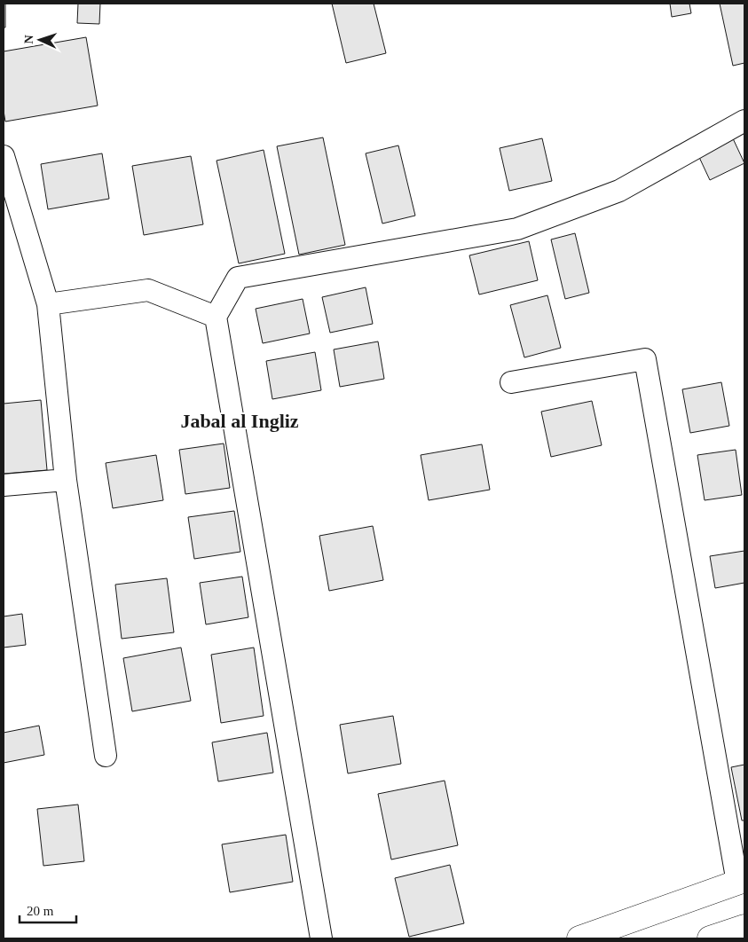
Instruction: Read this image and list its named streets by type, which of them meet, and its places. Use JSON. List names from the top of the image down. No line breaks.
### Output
{"districts":["Jabal al Ingliz"],"scale_bar":"20 m","north":"left"}
